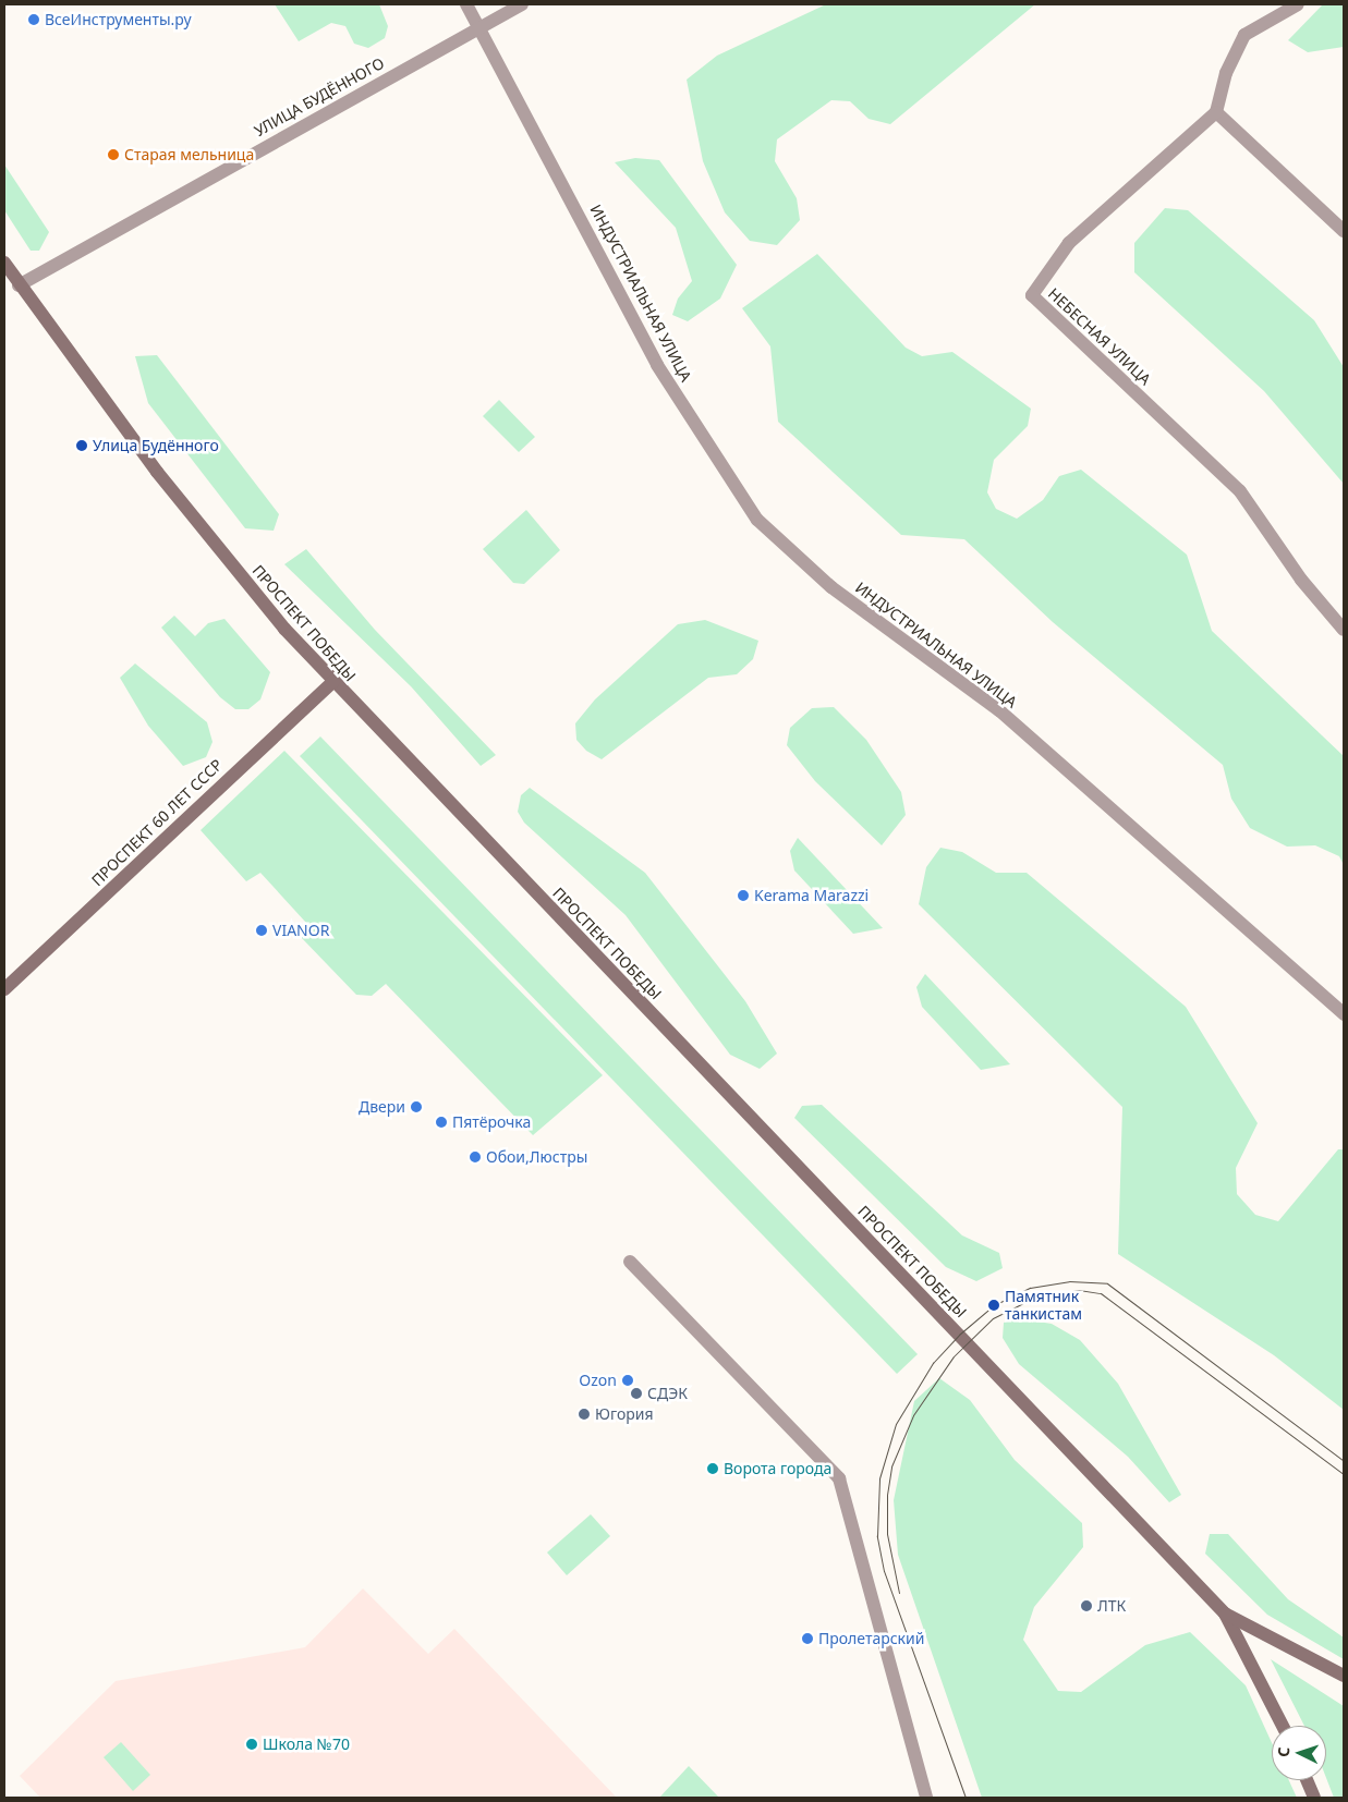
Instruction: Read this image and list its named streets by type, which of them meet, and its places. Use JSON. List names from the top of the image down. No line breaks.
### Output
{"streets":{"main road":["ПРОСПЕКТ ПОБЕДЫ","ПРОСПЕКТ 60 ЛЕТ СССР"],"street":["УЛИЦА БУДЁННОГО","ИНДУСТРИАЛЬНАЯ УЛИЦА","НЕБЕСНАЯ УЛИЦА"]},"crossings":[["УЛИЦА БУДЁННОГО","ИНДУСТРИАЛЬНАЯ УЛИЦА"],["УЛИЦА БУДЁННОГО","ПРОСПЕКТ ПОБЕДЫ"],["ПРОСПЕКТ ПОБЕДЫ","ПРОСПЕКТ 60 ЛЕТ СССР"]],"places":["ВсеИнструменты.ру","Старая мельница","Улица Будённого","Kerama Marazzi","VIANOR","Двери","Пятёрочка","Обои,Люстры","Памятник танкистам","Ozon","СДЭК","Югория","Ворота города","ЛТК","Пролетарский","Школа №70"],"north":"left"}
